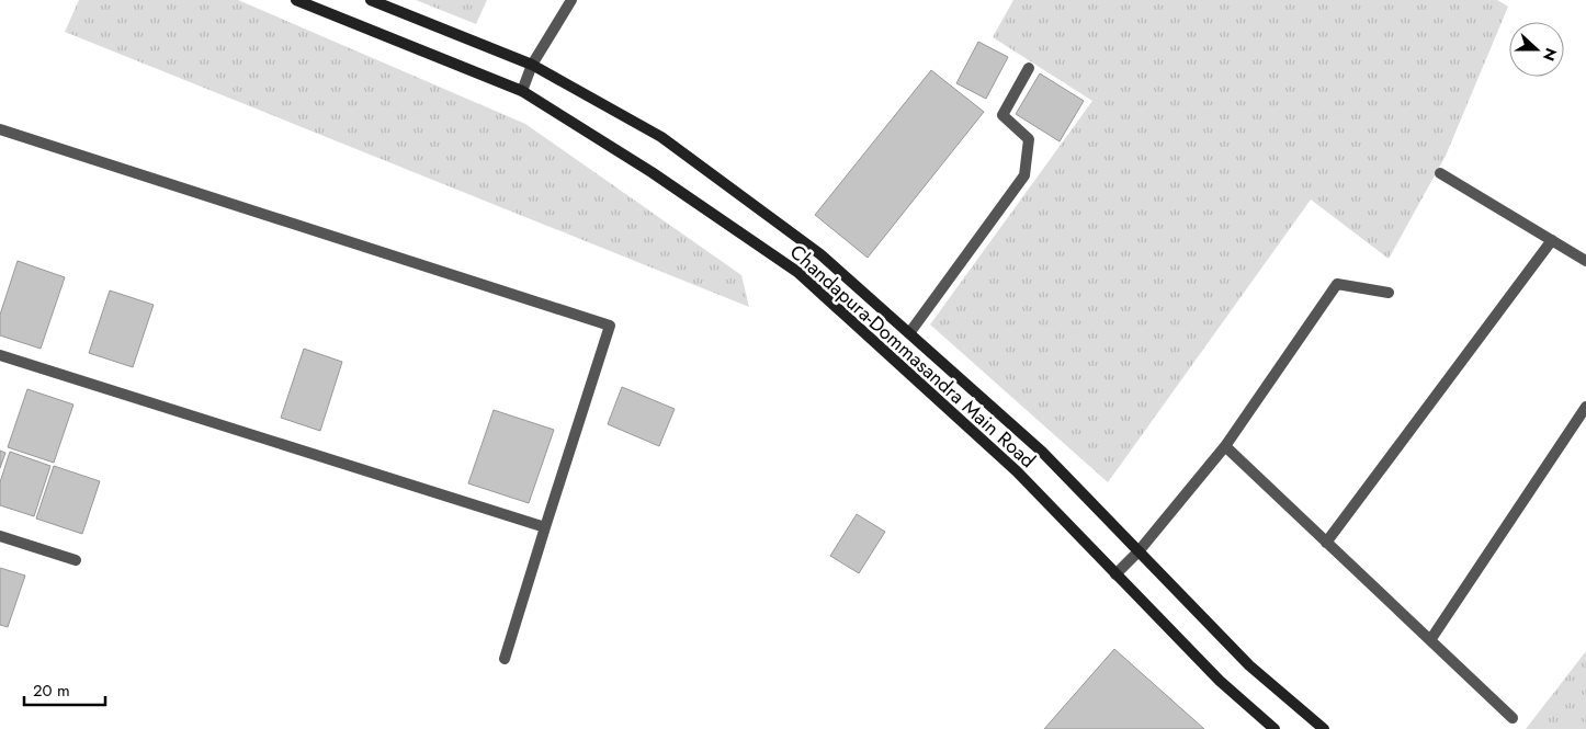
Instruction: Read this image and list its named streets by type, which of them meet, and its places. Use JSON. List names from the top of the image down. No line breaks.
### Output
{"streets":{"main road":["Chandapura-Dommasandra Main Road"]},"scale_bar":"20 m","north":"right"}
